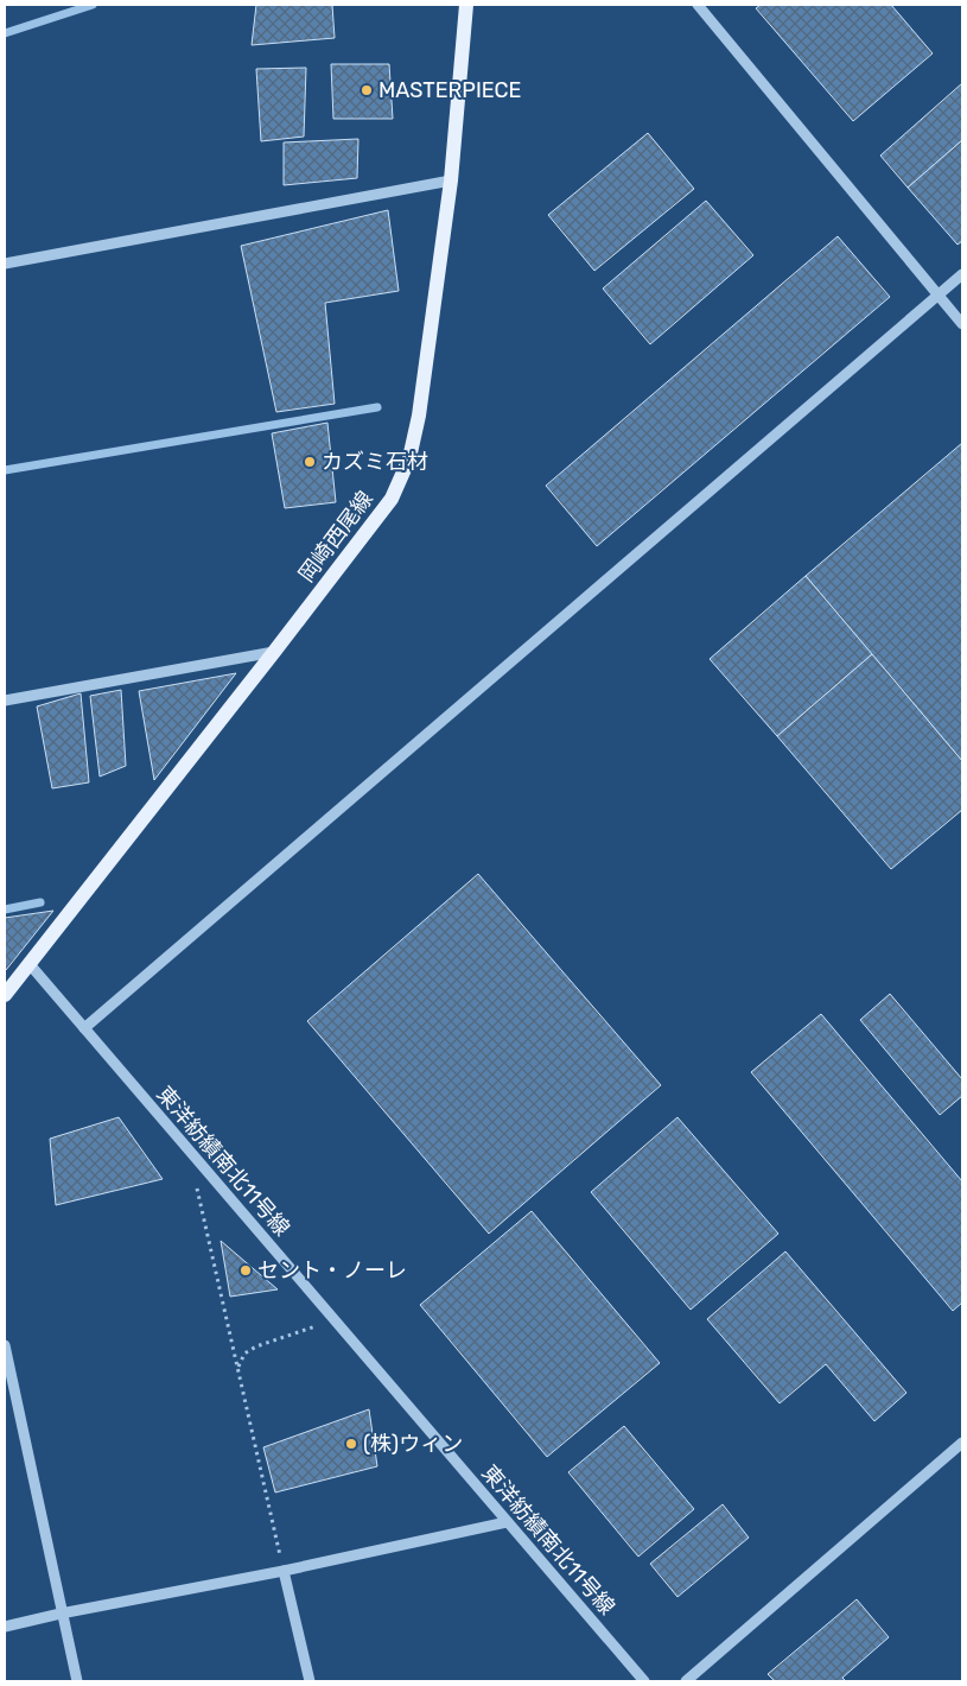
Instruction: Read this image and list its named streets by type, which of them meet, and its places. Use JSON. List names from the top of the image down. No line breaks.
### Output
{"streets":{"main road":["岡崎西尾線"],"street":["東洋紡績南北11号線"]},"crossings":[["岡崎西尾線","東洋紡績南北11号線"]],"places":["MASTERPIECE","カズミ石材","セント・ノーレ","(株)ウィン"]}
